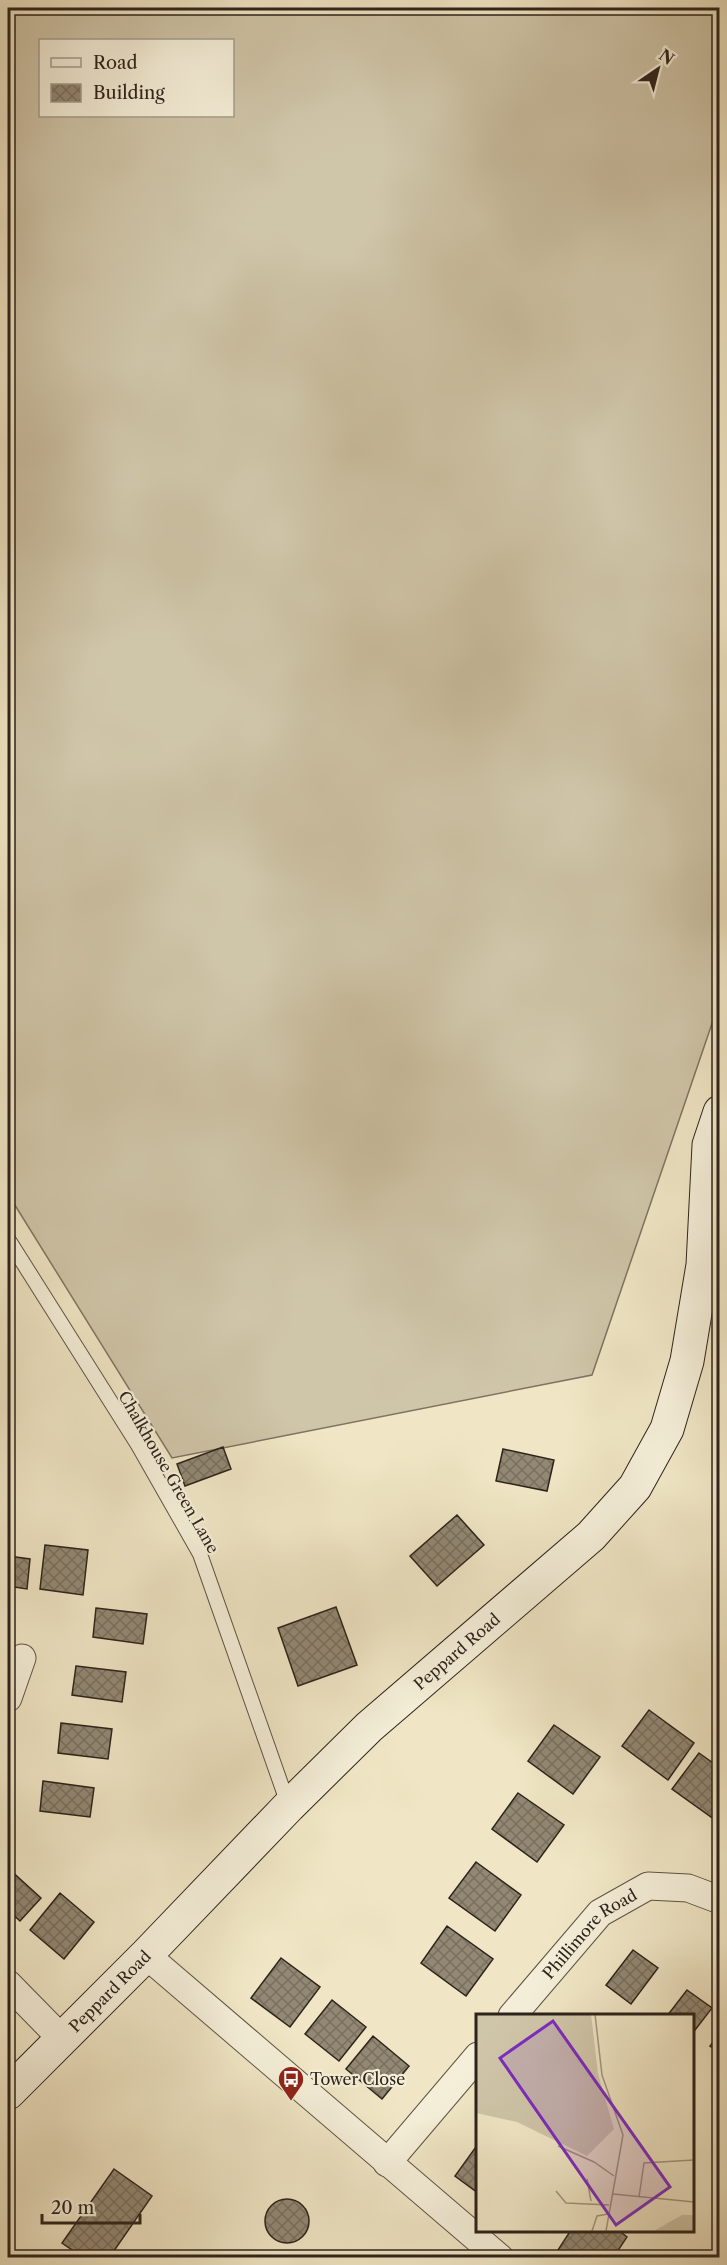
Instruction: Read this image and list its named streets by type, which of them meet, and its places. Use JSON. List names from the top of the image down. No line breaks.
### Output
{"streets":{"main road":["Peppard Road"],"street":["Phillimore Road"],"lane":["Chalkhouse Green Lane"]},"crossings":[["Chalkhouse Green Lane","Peppard Road"]],"places":{"bus stop":["Tower Close"]},"legend":["Road","Building"],"scale_bar":"20 m","north":"top right"}
